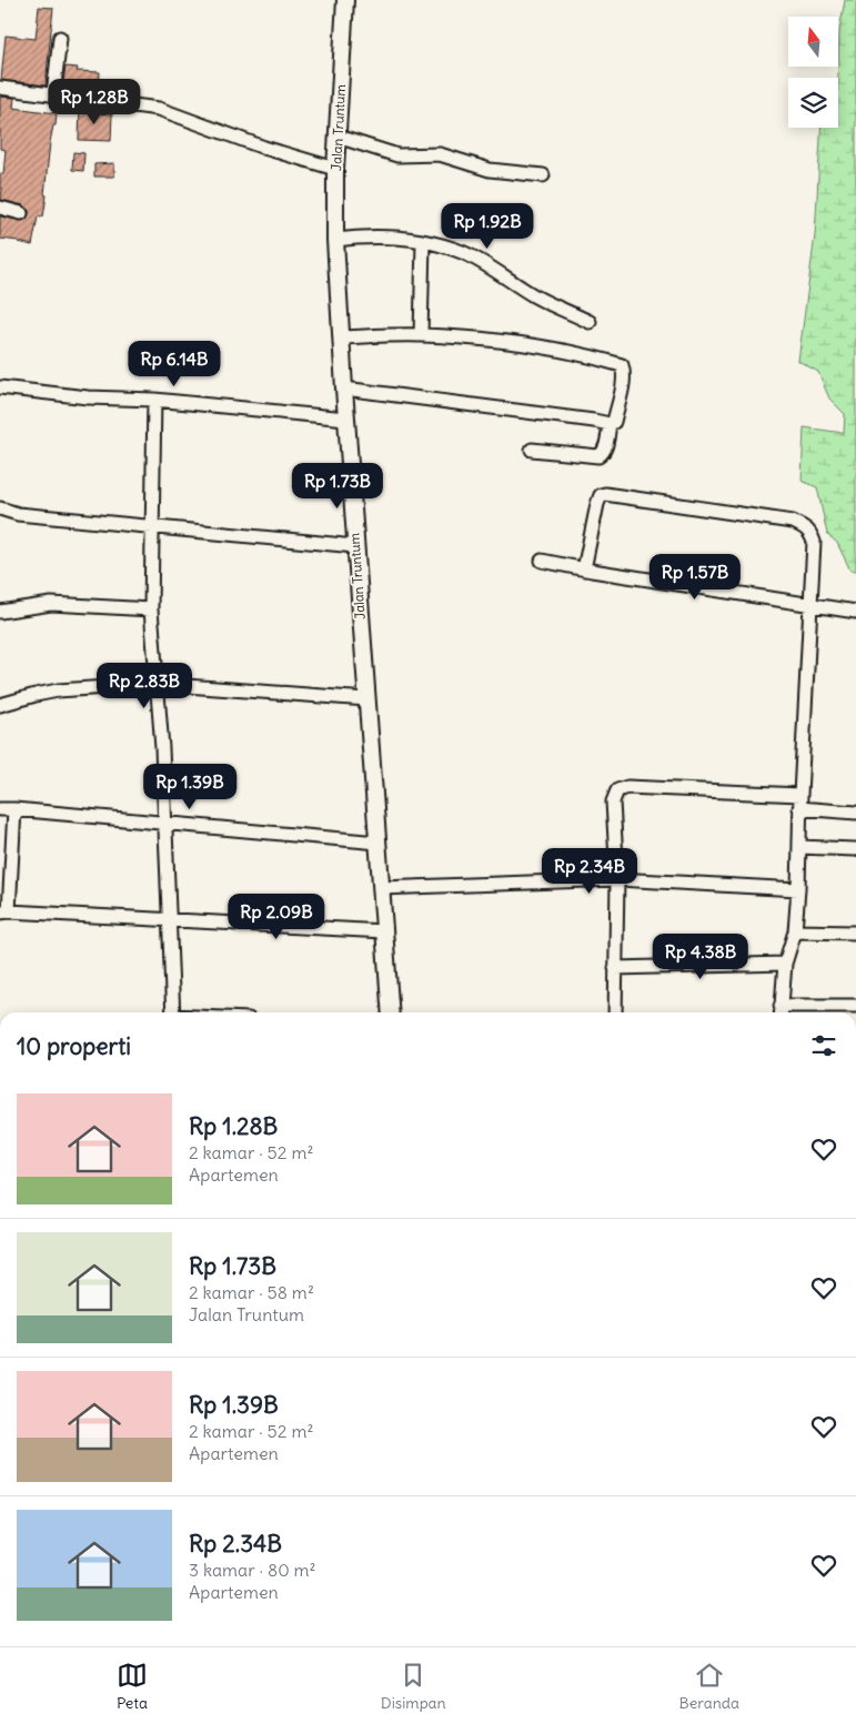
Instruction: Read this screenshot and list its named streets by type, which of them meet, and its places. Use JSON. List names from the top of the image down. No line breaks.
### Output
{"streets":{"street":["Jalan Truntum"]},"north":"top","page":{"price":["Rp 1.28B","Rp 1.92B","Rp 6.14B","Rp 1.73B","Rp 1.57B","Rp 2.83B","Rp 1.39B","Rp 2.34B","Rp 2.09B","Rp 4.38B"],"heading":"10 properti","list":[{"name":"Rp 1.28B","note":"2 kamar · 52 m² · Apartemen"},{"name":"Rp 1.73B","note":"2 kamar · 58 m² · Jalan Truntum"},{"name":"Rp 1.39B","note":"2 kamar · 52 m² · Apartemen"},{"name":"Rp 2.34B","note":"3 kamar · 80 m² · Apartemen"}],"tabs":["Peta","Disimpan","Beranda"]}}
